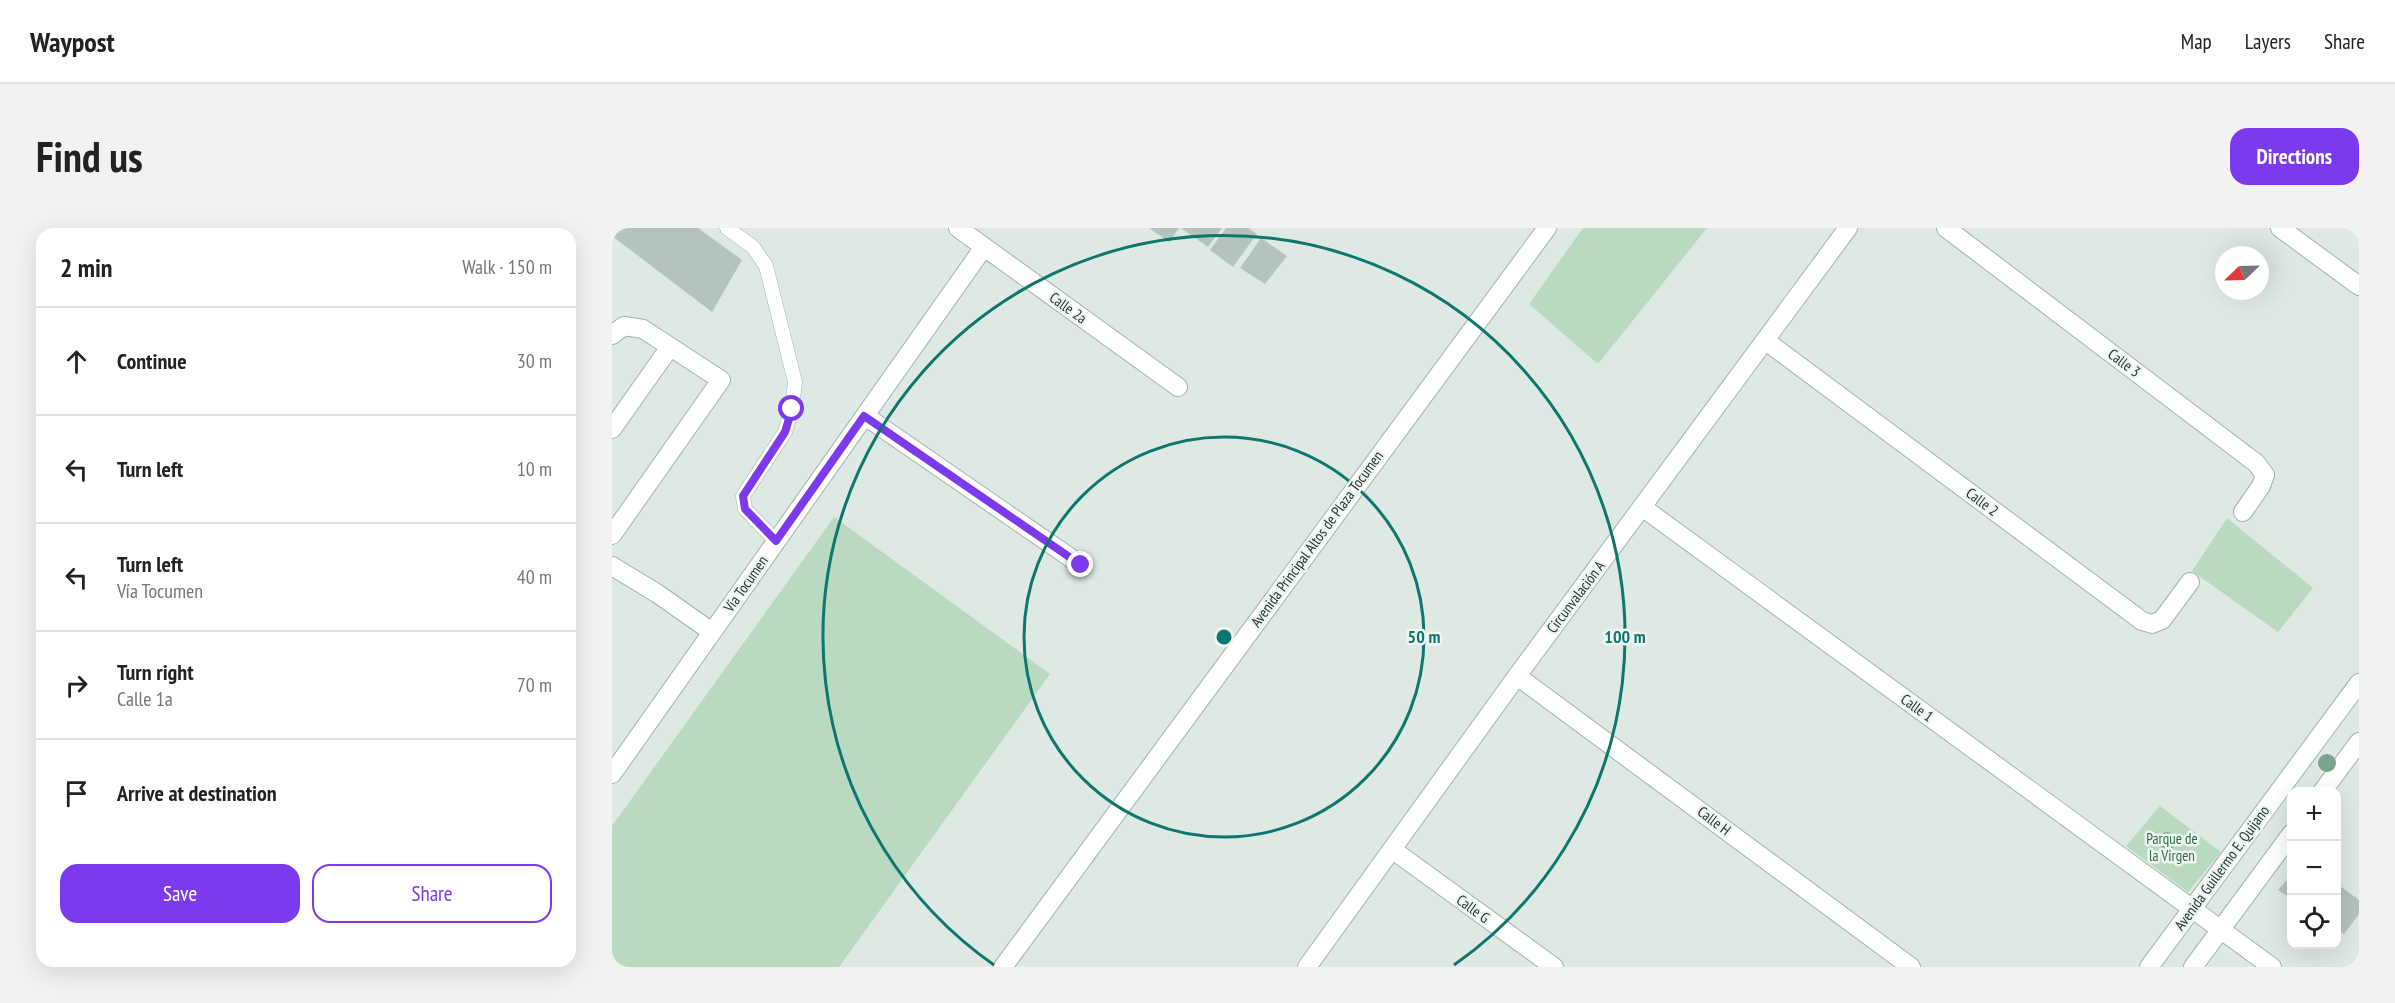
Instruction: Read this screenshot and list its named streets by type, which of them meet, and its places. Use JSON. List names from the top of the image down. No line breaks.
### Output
{"streets":{"street":["Calle 2a","Calle 3","Calle 2","Avenida Principal Altos de Plaza Tocumen","Vía Tocumen","Circunvalación A","Calle 1","Calle H","Avenida Guillermo E. Quijano","Calle G"]},"crossings":[["Calle 2a","Vía Tocumen"],["Calle 2","Circunvalación A"],["Circunvalación A","Calle 1"],["Circunvalación A","Calle H"],["Circunvalación A","Calle G"],["Calle 1","Avenida Guillermo E. Quijano"]],"parks":["Parque de la Virgen"],"north":"bottom left","page":{"header":"Waypost","nav":["Map","Layers","Share"],"buttons":["Directions",["Save","Share"]],"title":"Find us","heading":["2 min","Walk · 150 m"],"list":[["Continue","30 m"],["Turn left","10 m"],["Turn left","Vía Tocumen","40 m"],["Turn right","Calle 1a","70 m"],"Arrive at destination"],"map_buttons":["+","−"]},"rings":["50 m","100 m"]}
